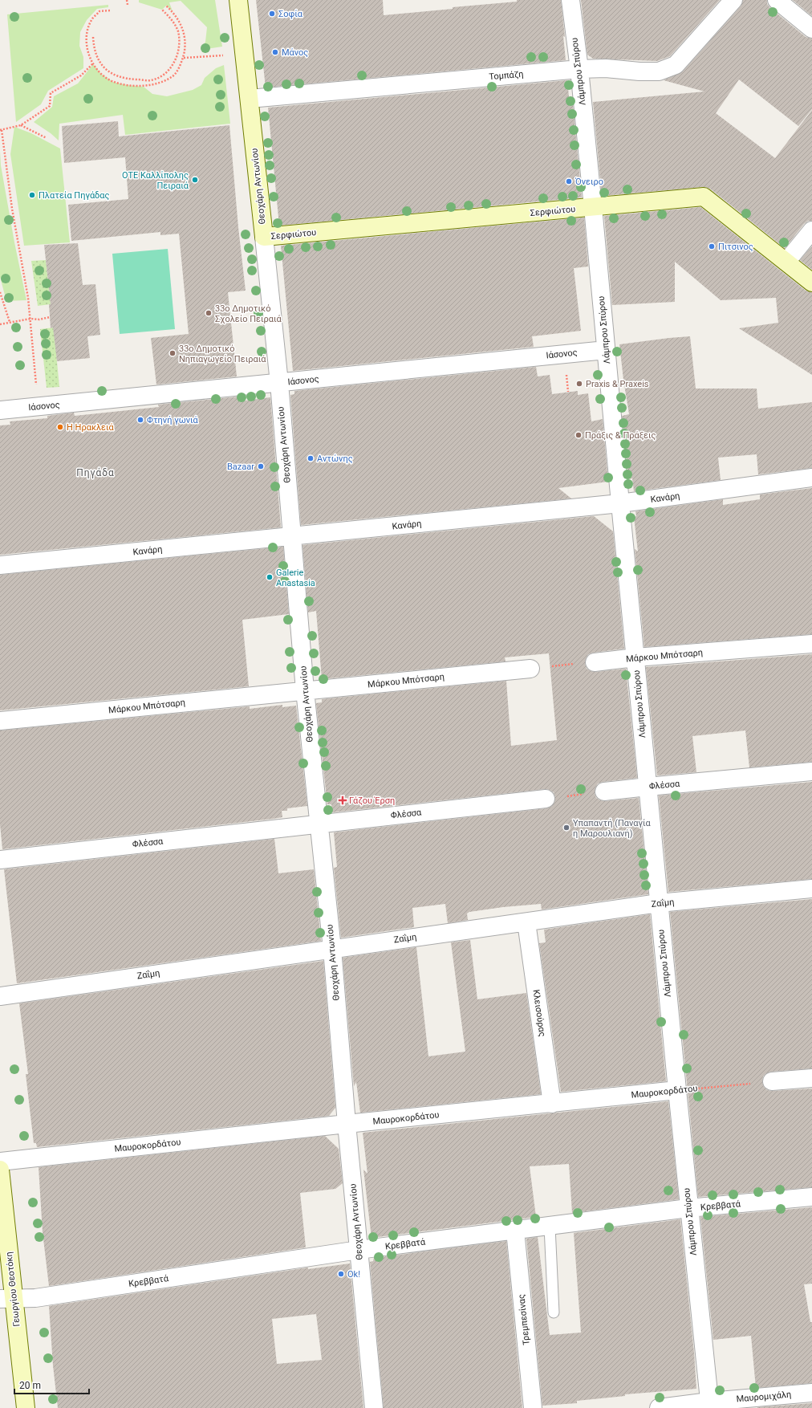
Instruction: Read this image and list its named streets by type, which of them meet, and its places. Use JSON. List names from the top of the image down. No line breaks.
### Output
{"streets":{"street":["Λάμπρου Σπύρου","Τομπάζη","Θεοχάρη Αντωνίου","Σερφιώτου","Ιάσονος","Κανάρη","Μάρκου Μπότσαρη","Φλέσσα","Ζαΐμη","Κλεισούρας","Μαυροκορδάτου","Κρεββατά","Γεωργίου Θεοτόκη","Τρεμπεσίνας","Μαυρομιχάλη"]},"crossings":[["Λάμπρου Σπύρου","Τομπάζη"],["Λάμπρου Σπύρου","Σερφιώτου"],["Λάμπρου Σπύρου","Ιάσονος"],["Λάμπρου Σπύρου","Κανάρη"],["Λάμπρου Σπύρου","Μάρκου Μπότσαρη"],["Λάμπρου Σπύρου","Φλέσσα"],["Λάμπρου Σπύρου","Ζαΐμη"],["Λάμπρου Σπύρου","Μαυροκορδάτου"],["Λάμπρου Σπύρου","Κρεββατά"],["Λάμπρου Σπύρου","Μαυρομιχάλη"],["Τομπάζη","Θεοχάρη Αντωνίου"],["Θεοχάρη Αντωνίου","Σερφιώτου"],["Θεοχάρη Αντωνίου","Ιάσονος"],["Θεοχάρη Αντωνίου","Κανάρη"],["Θεοχάρη Αντωνίου","Μάρκου Μπότσαρη"],["Θεοχάρη Αντωνίου","Φλέσσα"],["Θεοχάρη Αντωνίου","Ζαΐμη"],["Θεοχάρη Αντωνίου","Μαυροκορδάτου"],["Θεοχάρη Αντωνίου","Κρεββατά"],["Ζαΐμη","Κλεισούρας"],["Κλεισούρας","Μαυροκορδάτου"],["Κρεββατά","Γεωργίου Θεοτόκη"],["Κρεββατά","Τρεμπεσίνας"]],"districts":["Πηγάδα"],"places":{"other":["Σοφία","Μάνος","ΟΤΕ Καλλίπολης Πειραιά","Όνειρο","Πλατεία Πηγάδας","Πιτσινος","33ο Δημοτικό Σχολείο Πειραιά","33ο Δημοτικό Νηπιαγωγείο Πειραιά","Praxis & Praxeis","Φτηνή γωνιά","Η Ηρακλειά","Πράξις & Πράξεις","Αντώνης","Bazaar","Galerie Anastasia","Υπαπαντή (Παναγία η Μαρουλιανή)","Ok!"],"health":["Γάζου Έρση"]},"scale_bar":"20 m"}
